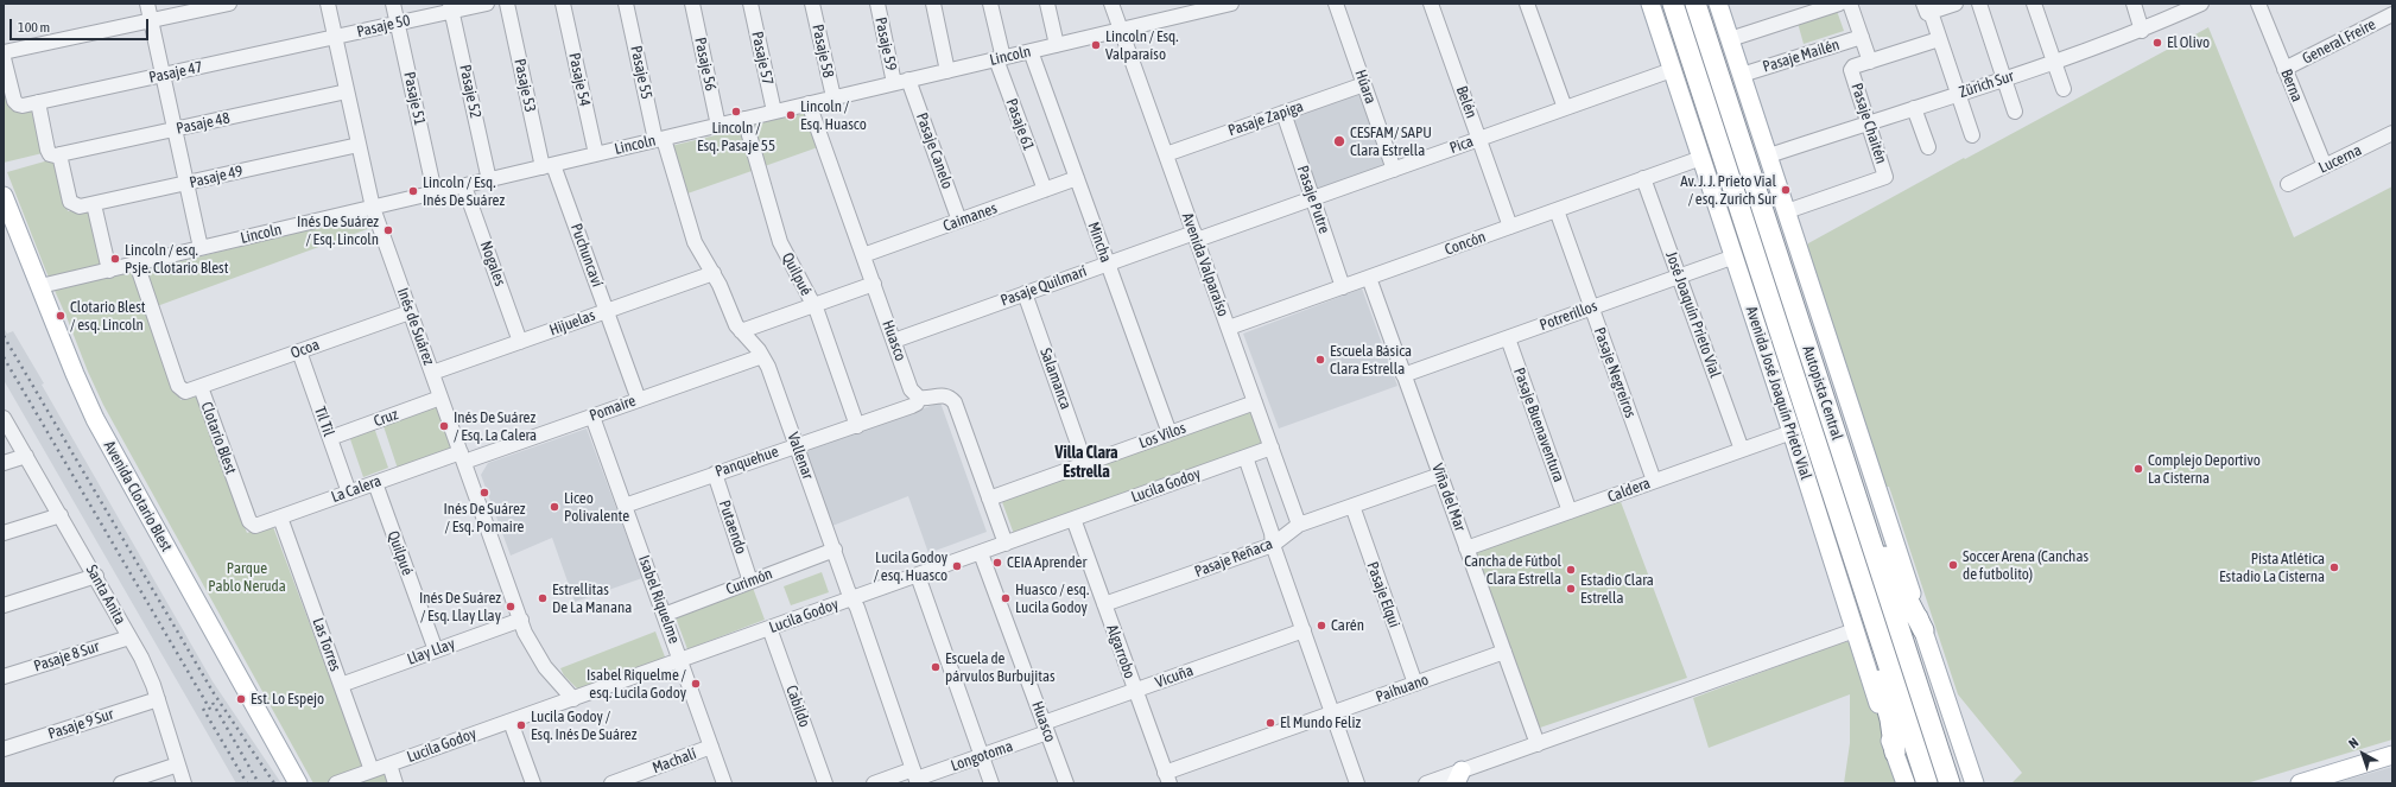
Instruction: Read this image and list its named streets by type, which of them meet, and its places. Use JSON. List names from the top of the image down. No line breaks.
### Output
{"streets":{"highway":["Autopista Central"],"main road":["Avenida José Joaquín Prieto Vial","Avenida Clotario Blest"],"street":["Pasaje 50","General Freire","Pasaje 59","Pasaje 58","Lincoln","Pasaje Mailén","Pasaje 57","Pasaje 56","Pasaje 47","Pasaje 55","Pasaje 54","Zürich Sur","Pasaje 53","Berna","Húara","Pasaje 52","Pasaje 51","Belén","Pasaje Zapiga","Pasaje 48","Pasaje Chaitén","Pasaje 61","Pica","Pasaje Canelo","Lucerna","Pasaje 49","Pasaje Putre","Caimanes","Mincha","Concón","Puchuncaví","Nogales","Avenida Valparaíso","Quilpué","Pasaje Quilmarí","José Joaquín Prieto Vial","Potrerillos","Hijuelas","Inés de Suárez","Huasco","Ocoa","Pasaje Negreiros","Salamanca","Pomaire","Cruz","Til Til","Pasaje Buenaventura","Los Vilos","Clotario Blest","Vallenar","Panquehue","Lucila Godoy","La Calera","Caldera","Viña del Mar","Putaendo","Pasaje Reñaca","Curimón","Santa Anita","Pasaje Elqui","Isabel Riquelme","Las Torres","Llay Llay","Algarrobo","Pasaje 8 Sur","Vicuña","Paihuano","Cabildo","Pasaje 9 Sur","Longotoma","Machalí"]},"crossings":[["Pasaje 50","Pasaje 47"],["Pasaje 50","Pasaje 52"],["Pasaje 50","Pasaje 51"],["Pasaje 50","Inés de Suárez"],["General Freire","Berna"],["Pasaje 59","Lincoln"],["Pasaje 59","Pasaje Canelo"],["Pasaje 58","Lincoln"],["Lincoln","Pasaje 57"],["Lincoln","Pasaje 56"],["Lincoln","Pasaje 55"],["Lincoln","Pasaje 54"],["Lincoln","Pasaje 53"],["Lincoln","Pasaje 52"],["Lincoln","Pasaje 51"],["Lincoln","Pasaje 61"],["Lincoln","Pasaje Canelo"],["Lincoln","Mincha"],["Lincoln","Puchuncaví"],["Lincoln","Nogales"],["Lincoln","Avenida Valparaíso"],["Lincoln","Quilpué"],["Lincoln","Inés de Suárez"],["Lincoln","Huasco"],["Lincoln","Clotario Blest"],["Lincoln","Vallenar"],["Lincoln","Avenida Clotario Blest"],["Pasaje Mailén","Pasaje Chaitén"],["Pasaje 47","Inés de Suárez"],["Pasaje 55","Vallenar"],["Zürich Sur","Pasaje Chaitén"],["Pasaje 53","Puchuncaví"],["Berna","Lucerna"],["Húara","Pasaje Zapiga"],["Húara","Pica"],["Belén","Pica"],["Belén","Concón"],["Pasaje Zapiga","Pasaje Putre"],["Pasaje Zapiga","Avenida Valparaíso"],["Pasaje 48","Pasaje 49"],["Pasaje 48","Inés de Suárez"],["Pasaje 61","Caimanes"],["Pica","Pasaje Putre"],["Pica","Avenida Valparaíso"],["Pica","Pasaje Quilmarí"],["Pica","Avenida José Joaquín Prieto Vial"],["Pasaje Canelo","Caimanes"],["Pasaje 49","Inés de Suárez"],["Pasaje Putre","Concón"],["Caimanes","Mincha"],["Caimanes","Huasco"],["Mincha","Pasaje Quilmarí"],["Mincha","Los Vilos"],["Concón","Avenida Valparaíso"],["Concón","José Joaquín Prieto Vial"],["Concón","Pasaje Negreiros"],["Concón","Avenida José Joaquín Prieto Vial"],["Concón","Viña del Mar"],["Puchuncaví","Hijuelas"],["Puchuncaví","Pomaire"],["Nogales","Hijuelas"],["Avenida Valparaíso","Pasaje Quilmarí"],["Avenida Valparaíso","Los Vilos"],["Avenida Valparaíso","Lucila Godoy"],["Avenida Valparaíso","Pasaje Reñaca"],["Quilpué","Panquehue"],["Quilpué","La Calera"],["Quilpué","Llay Llay"],["Pasaje Quilmarí","Huasco"],["Pasaje Quilmarí","Salamanca"],["José Joaquín Prieto Vial","Potrerillos"],["José Joaquín Prieto Vial","Caldera"],["Potrerillos","Pasaje Negreiros"],["Potrerillos","Avenida José Joaquín Prieto Vial"],["Potrerillos","Pasaje Buenaventura"],["Potrerillos","Viña del Mar"],["Hijuelas","Inés de Suárez"],["Hijuelas","Vallenar"],["Inés de Suárez","Ocoa"],["Inés de Suárez","Pomaire"],["Inés de Suárez","Cruz"],["Inés de Suárez","Lucila Godoy"],["Inés de Suárez","La Calera"],["Inés de Suárez","Llay Llay"],["Huasco","Panquehue"],["Huasco","Lucila Godoy"],["Huasco","Vicuña"],["Huasco","Longotoma"],["Ocoa","Til Til"],["Ocoa","Clotario Blest"],["Pasaje Negreiros","Caldera"],["Salamanca","Los Vilos"],["Avenida José Joaquín Prieto Vial","Caldera"],["Pomaire","Vallenar"],["Pomaire","La Calera"],["Pomaire","Isabel Riquelme"],["Cruz","Til Til"],["Til Til","La Calera"],["Pasaje Buenaventura","Caldera"],["Clotario Blest","La Calera"],["Vallenar","Panquehue"],["Vallenar","Lucila Godoy"],["Vallenar","Curimón"],["Vallenar","Longotoma"],["Panquehue","Putaendo"],["Panquehue","Isabel Riquelme"],["Lucila Godoy","Isabel Riquelme"],["Lucila Godoy","Las Torres"],["Lucila Godoy","Algarrobo"],["Lucila Godoy","Cabildo"],["La Calera","Las Torres"],["Caldera","Viña del Mar"],["Viña del Mar","Pasaje Reñaca"],["Viña del Mar","Paihuano"],["Putaendo","Curimón"],["Pasaje Reñaca","Pasaje Elqui"],["Pasaje Reñaca","Algarrobo"],["Curimón","Isabel Riquelme"],["Santa Anita","Pasaje 8 Sur"],["Santa Anita","Pasaje 9 Sur"],["Pasaje Elqui","Paihuano"],["Isabel Riquelme","Machalí"],["Las Torres","Llay Llay"],["Algarrobo","Vicuña"],["Algarrobo","Paihuano"],["Vicuña","Longotoma"]],"districts":["Villa Clara Estrella"],"parks":["Parque Pablo Neruda"],"places":["El Olivo","Lincoln / Esq. Valparaíso","Lincoln / Esq. Pasaje 55","Lincoln / Esq. Huasco","CESFAM/ SAPU Clara Estrella","Av. J. J. Prieto Vial / esq. Zurich Sur","Lincoln / Esq. Inés De Suárez","Inés De Suárez / Esq. Lincoln","Lincoln / esq. Psje. Clotario Blest","Clotario Blest / esq. Lincoln","Escuela Básica Clara Estrella","Inés De Suárez / Esq. La Calera","Complejo Deportivo La Cisterna","Inés De Suárez / Esq. Pomaire","Liceo Polivalente","CEIA Aprender","Soccer Arena (Canchas de futbolito)","Lucila Godoy / esq. Huasco","Pista Atlética Estadio La Cisterna","Cancha de Fútbol Clara Estrella","Estadio Clara Estrella","Estrellitas De La Manana","Huasco / esq. Lucila Godoy","Inés De Suárez / Esq. Llay Llay","Carén","Escuela de párvulos Burbujitas","Isabel Riquelme / esq. Lucila Godoy","Est. Lo Espejo","El Mundo Feliz","Lucila Godoy / Esq. Inés De Suárez"],"scale_bar":"100 m","north":"top left"}
